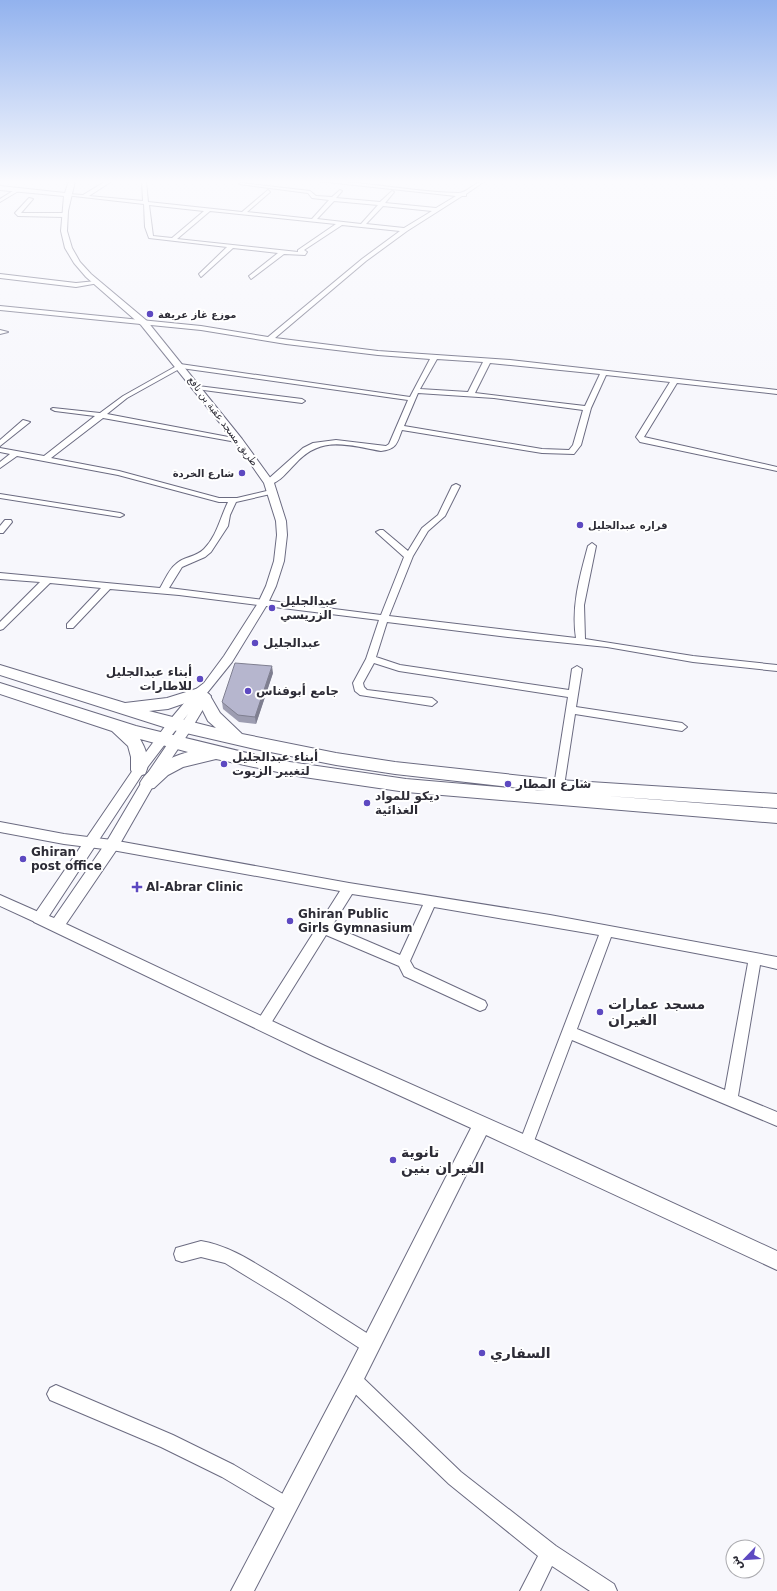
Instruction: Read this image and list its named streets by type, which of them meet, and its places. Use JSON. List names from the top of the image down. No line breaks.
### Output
{"streets":{"street":["طريق مسجد عقبة بن نافع"]},"places":{"other":["موزع غاز عريفة","شارع الخردة","قراره عبدالجليل","عبدالجليل الزريسي","عبدالجليل","أبناء عبدالجليل للاطارات","جامع أبوفناس","أبناء عبدالجليل لتغيير الزيوت","شارع المطار","ديكو للمواد الغذائية","Ghiran post office","Ghiran Public Girls Gymnasium","مسجد عمارات الغيران","تانوية الغيران بنين","السفاري"],"health":["Al-Abrar Clinic"]},"north":"bottom left"}
